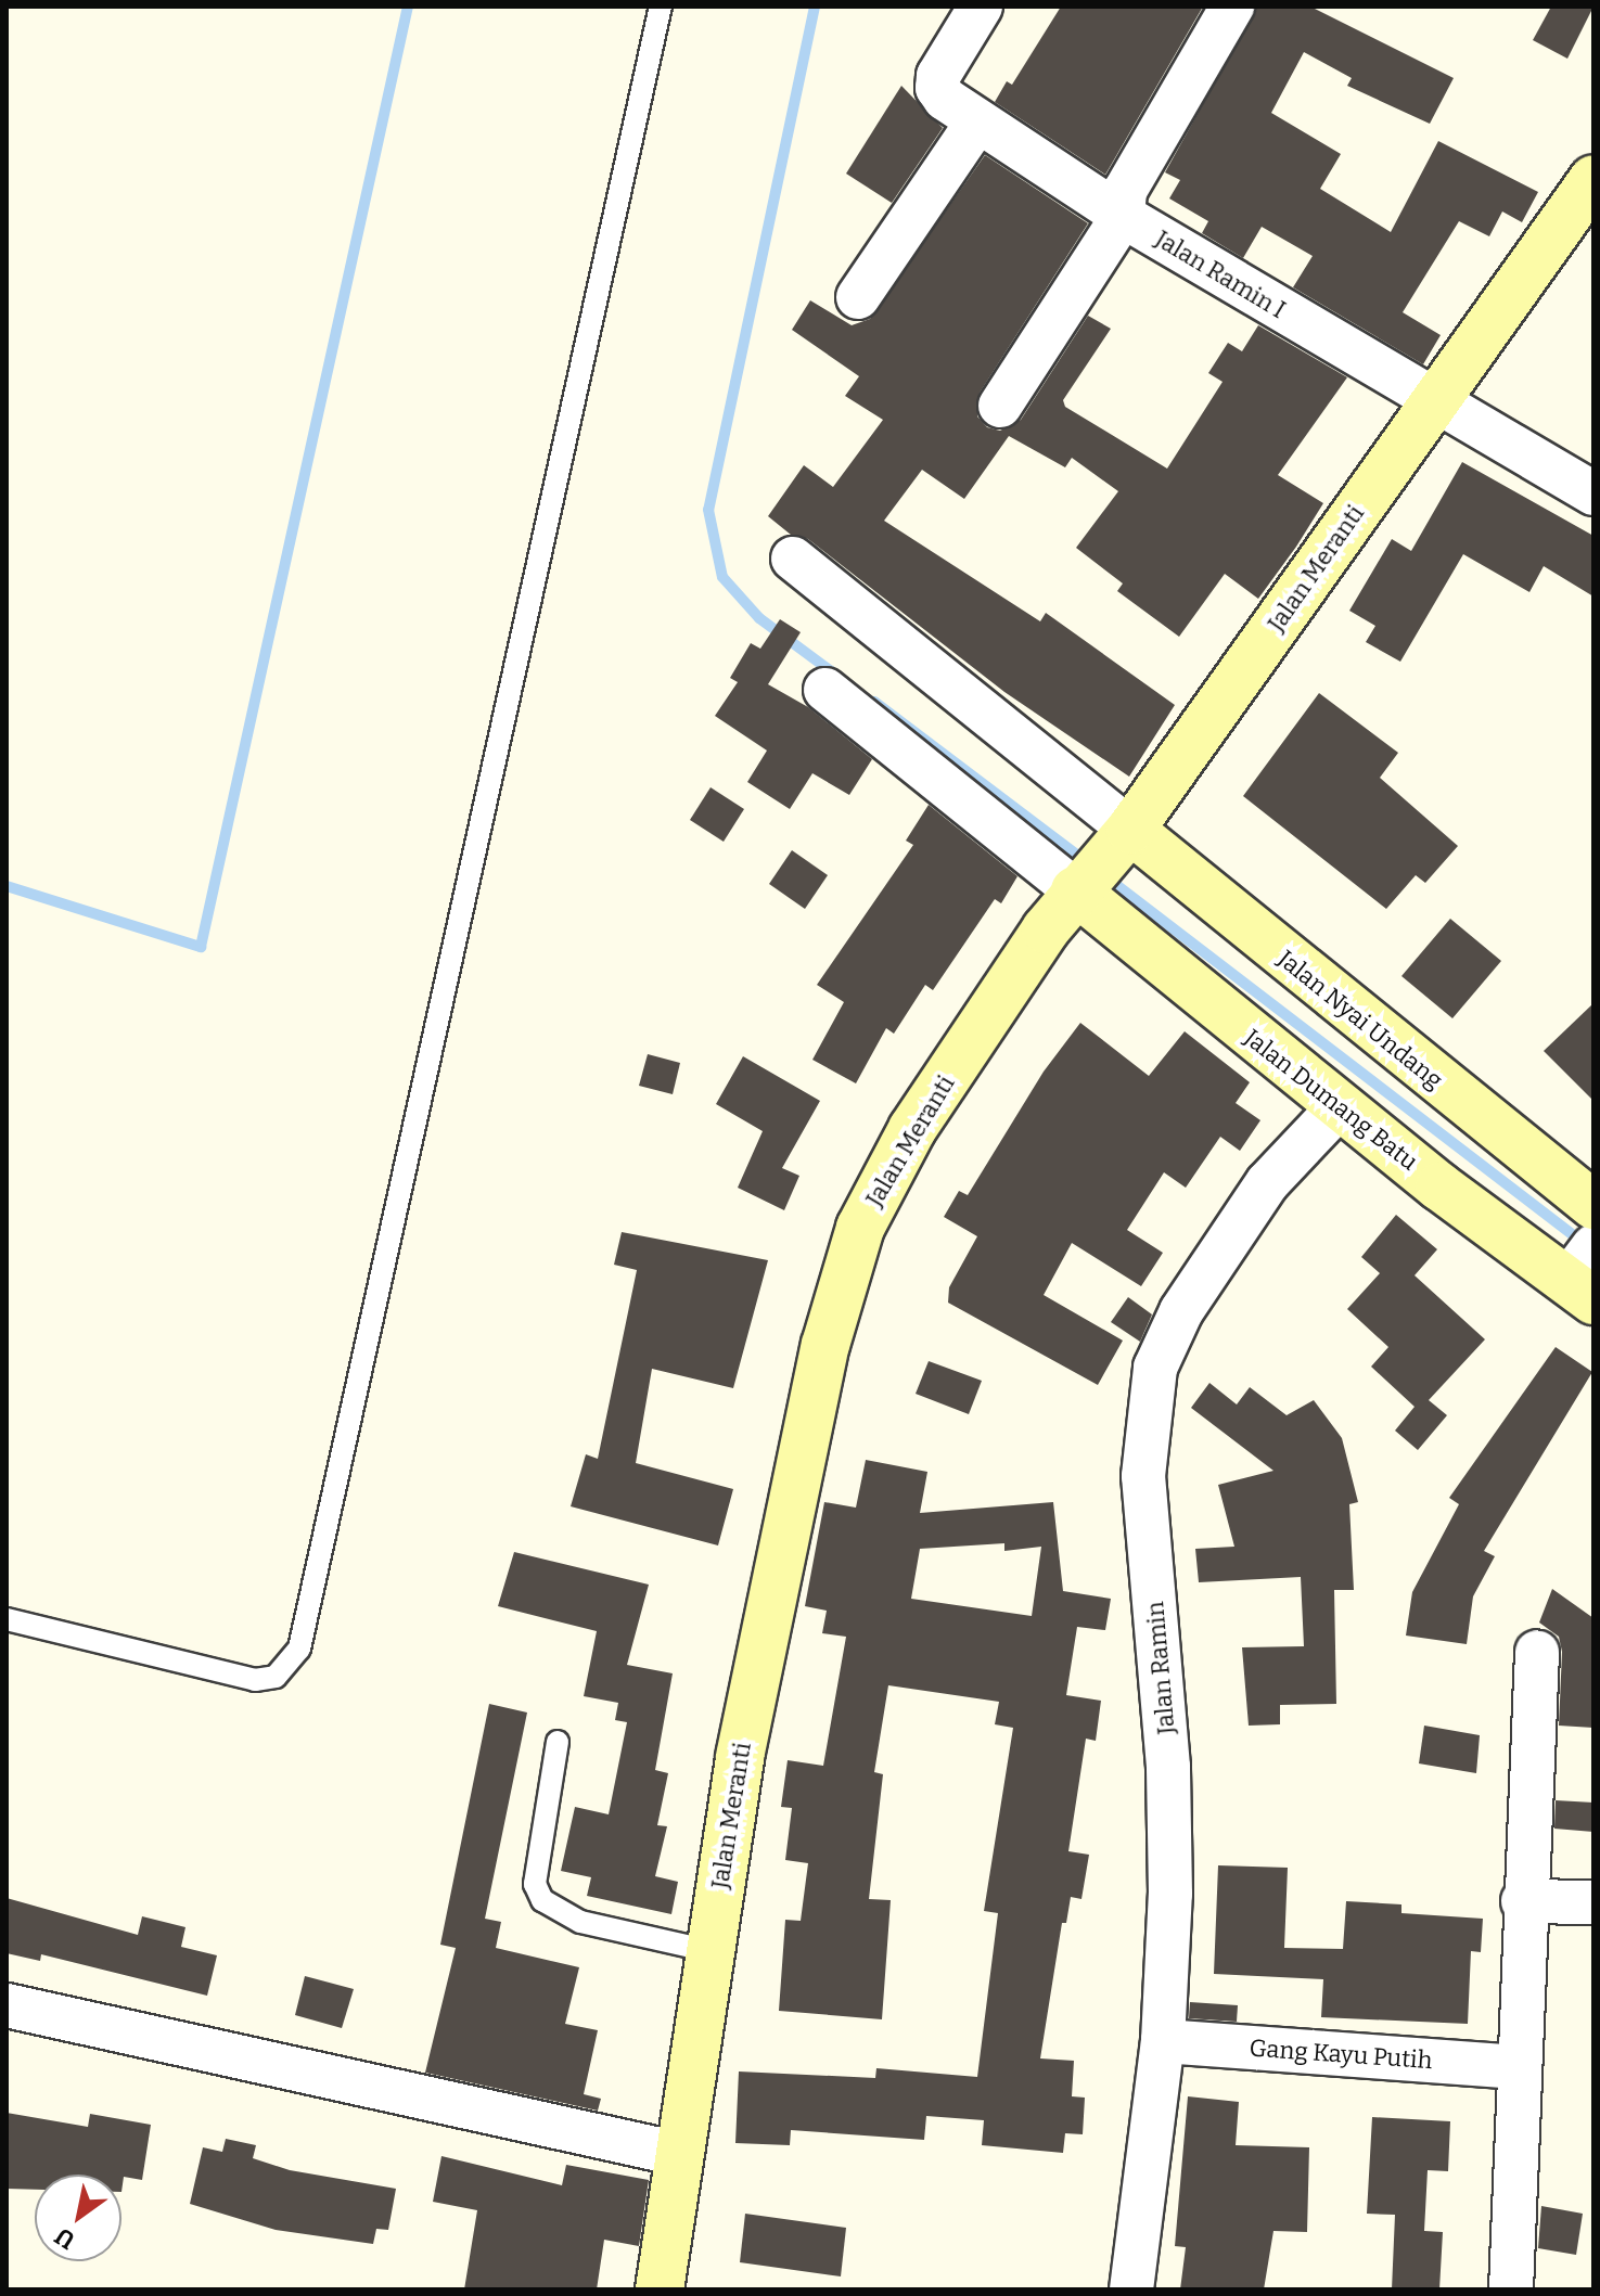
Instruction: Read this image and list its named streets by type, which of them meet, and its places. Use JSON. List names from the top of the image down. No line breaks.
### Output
{"streets":{"street":["Jalan Ramin I","Jalan Meranti","Jalan Nyai Undang","Jalan Dumang Batu","Jalan Ramin","Gang Kayu Putih"]},"crossings":[["Jalan Ramin I","Jalan Meranti"],["Jalan Meranti","Jalan Nyai Undang"],["Jalan Meranti","Jalan Dumang Batu"],["Jalan Nyai Undang","Jalan Dumang Batu"],["Jalan Dumang Batu","Jalan Ramin"],["Jalan Ramin","Gang Kayu Putih"]],"north":"bottom left"}
